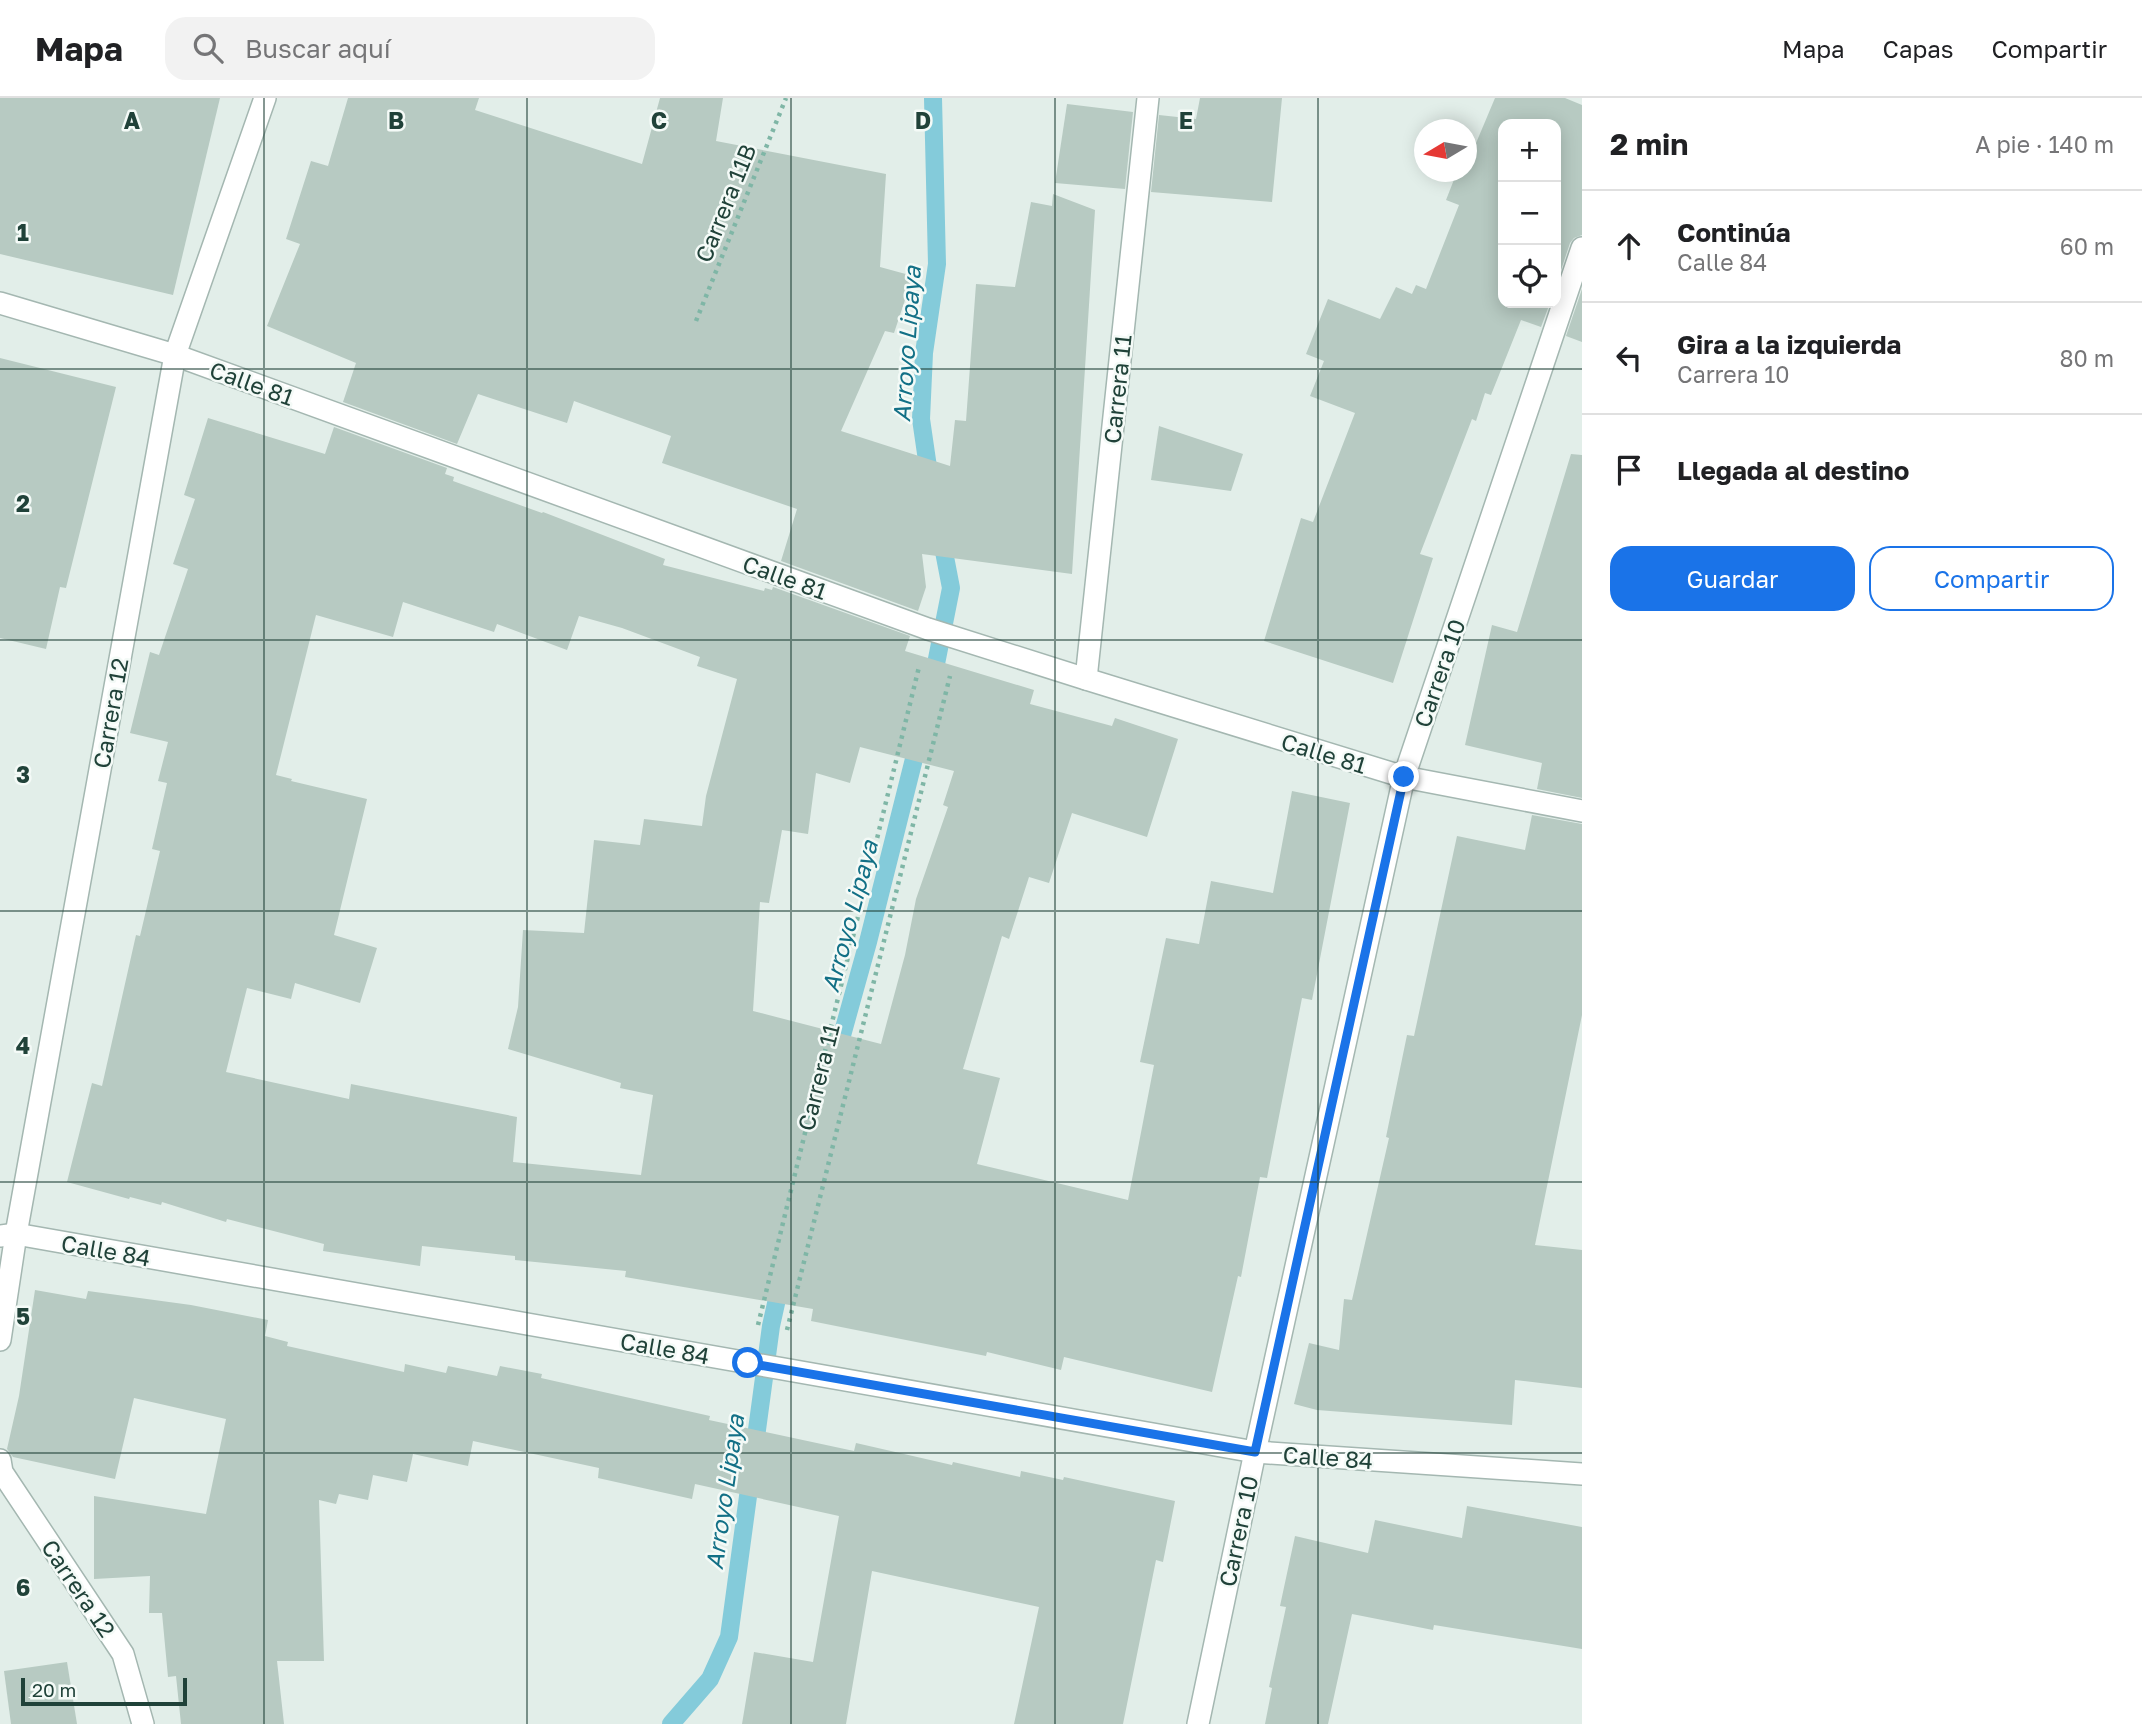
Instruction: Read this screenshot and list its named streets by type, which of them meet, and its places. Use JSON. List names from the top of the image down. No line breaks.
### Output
{"streets":{"street":["Calle 81","Carrera 11","Carrera 10","Carrera 12","Calle 84"],"path":["Carrera 11B"]},"crossings":[["Calle 81","Carrera 11"],["Calle 81","Carrera 10"],["Calle 81","Carrera 12"],["Carrera 11","Calle 84"],["Carrera 10","Calle 84"],["Carrera 12","Calle 84"]],"water":["Arroyo Lipaya"],"scale_bar":"20 m","north":"left","page":{"header":"Mapa","search":"Buscar aquí","nav":["Mapa","Capas","Compartir"],"heading":["2 min","A pie · 140 m"],"map_buttons":["+","−"],"list":[["Continúa","Calle 84","60 m"],["Gira a la izquierda","Carrera 10","80 m"],"Llegada al destino"],"buttons":["Guardar","Compartir"],"scale":"20 m"},"grid":{"columns":["A","B","C","D","E"],"rows":["1","2","3","4","5","6"]}}
